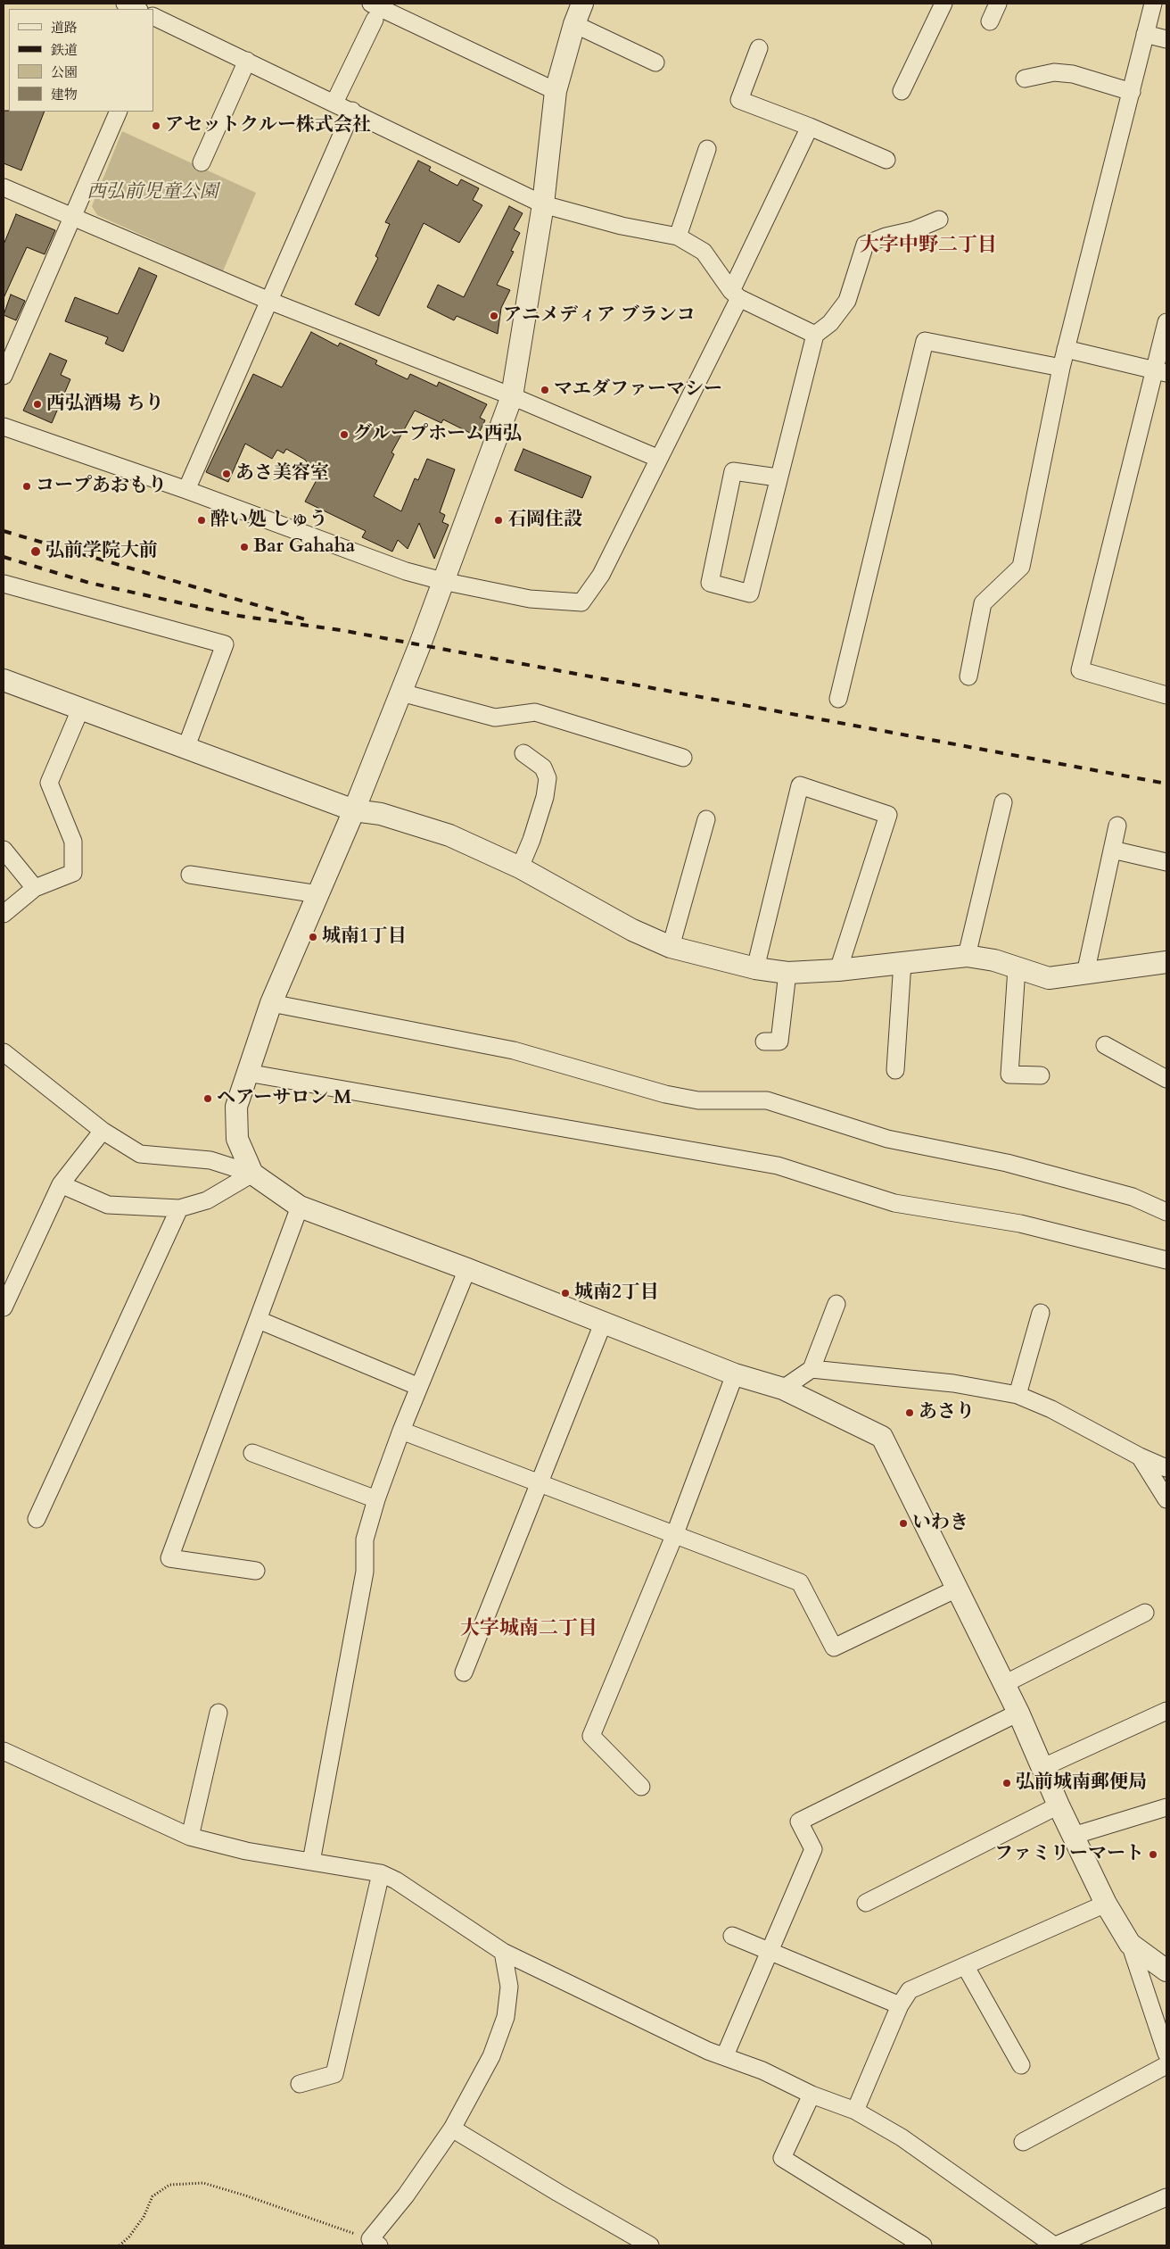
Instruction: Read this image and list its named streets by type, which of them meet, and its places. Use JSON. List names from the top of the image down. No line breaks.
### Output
{"districts":["大字中野二丁目","大字城南二丁目"],"parks":["西弘前児童公園"],"places":["アセットクルー株式会社","アニメディア ブランコ","マエダファーマシー","西弘酒場 ちり","グループホーム西弘","あさ美容室","コープあおもり","酔い処 しゅう","石岡住設","Bar Gahaha","弘前学院大前","城南1丁目","ヘアーサロン M","城南2丁目","あさり","いわき","弘前城南郵便局","ファミリーマート"],"legend":["道路","鉄道","公園","建物"]}
